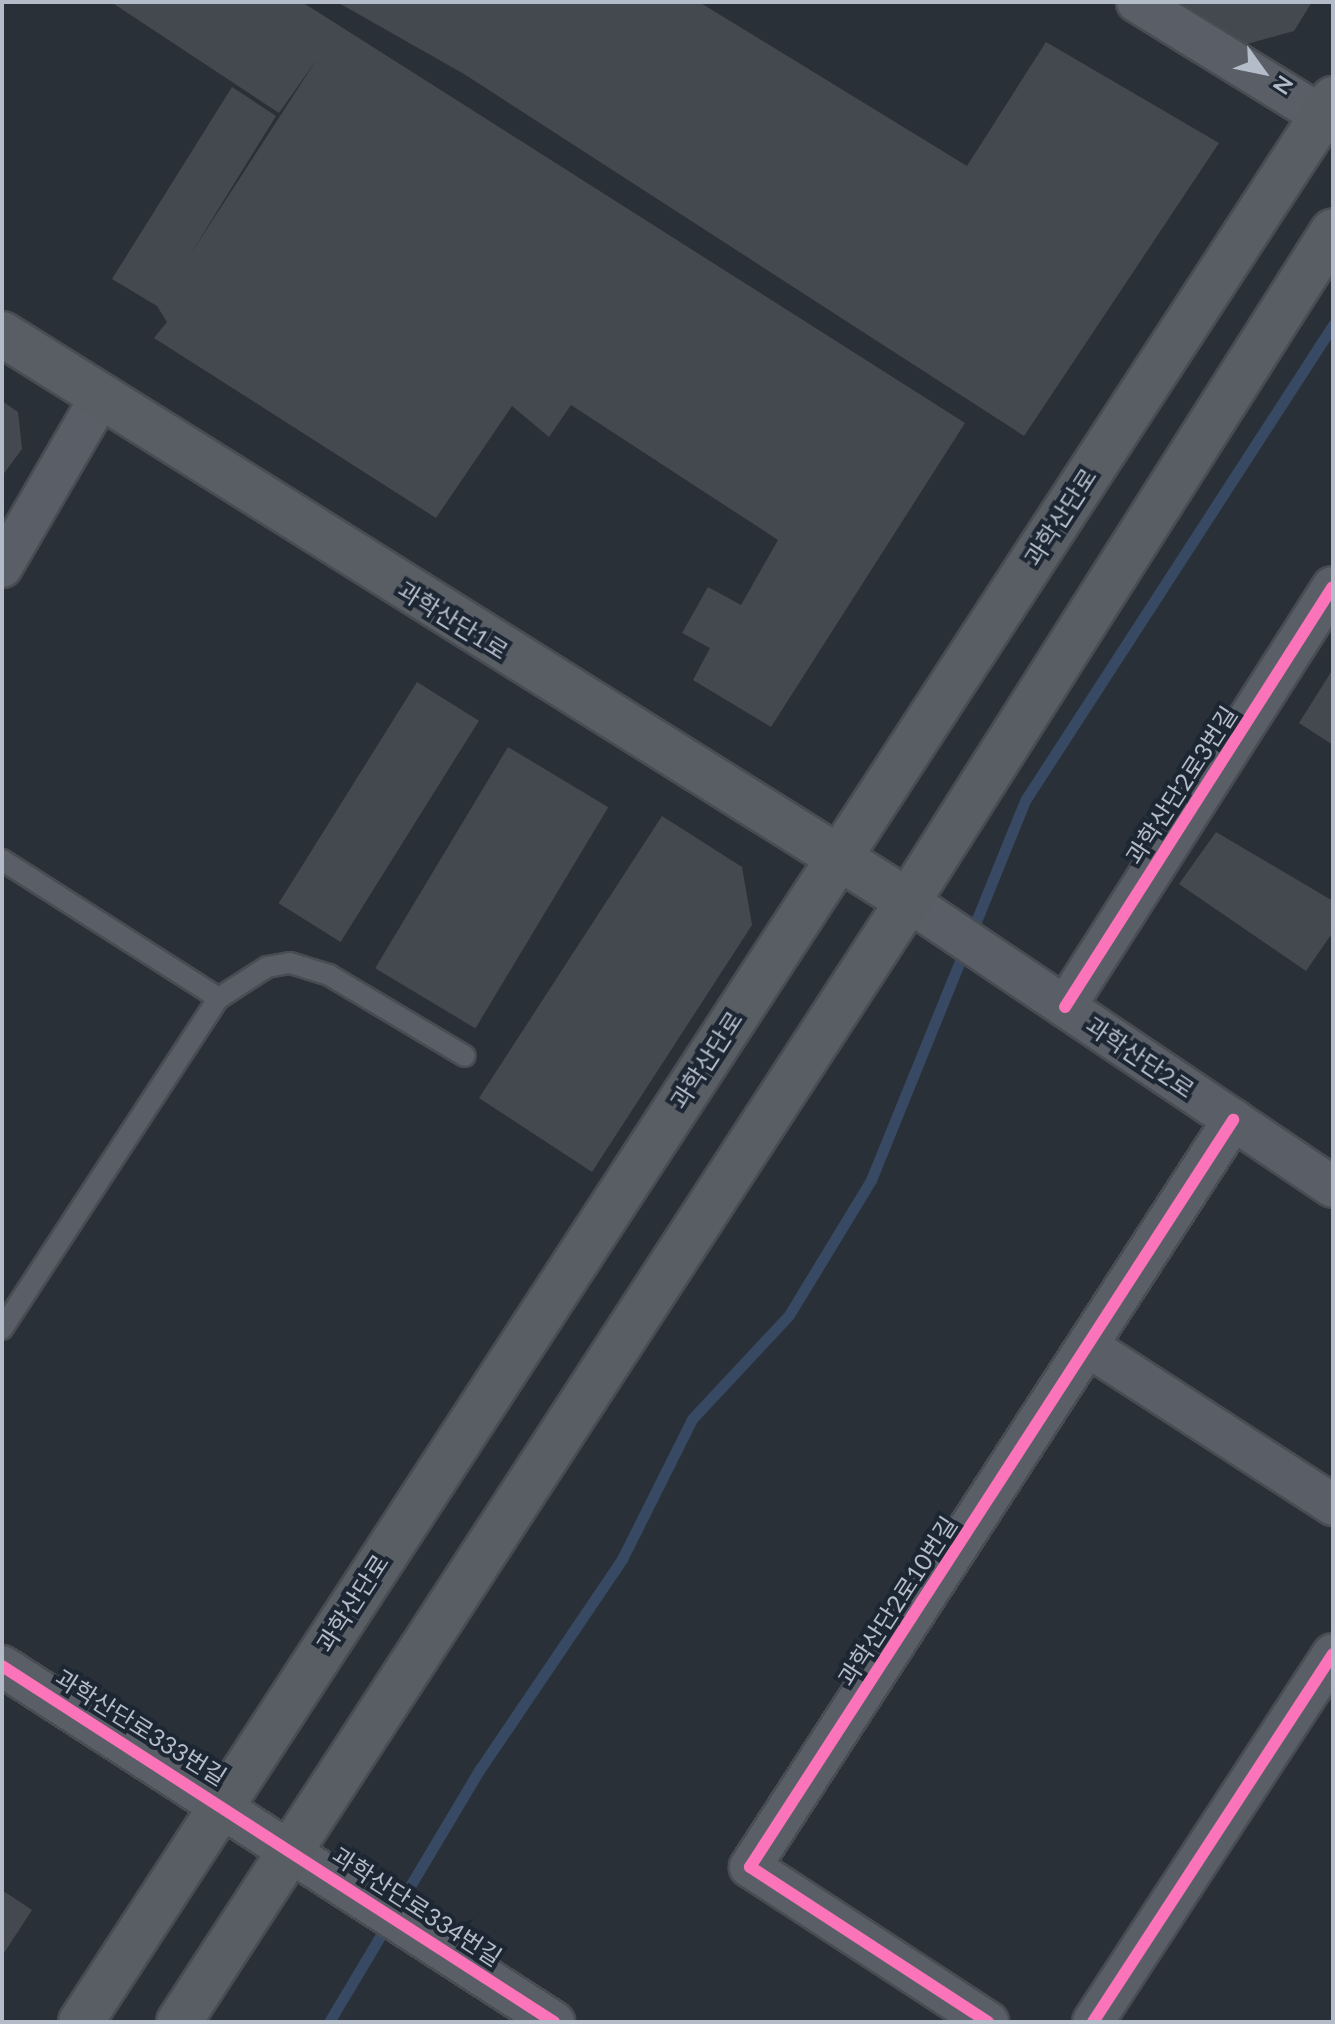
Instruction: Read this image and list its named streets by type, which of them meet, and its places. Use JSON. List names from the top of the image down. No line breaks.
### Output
{"streets":{"main road":["과학산단로","과학산단1로"],"street":["과학산단2로3번길","과학산단2로","과학산단2로10번길","과학산단로333번길","과학산단로334번길"]},"crossings":[["과학산단로","과학산단1로"],["과학산단로","과학산단2로"],["과학산단로","과학산단로333번길"],["과학산단로","과학산단로334번길"],["과학산단1로","과학산단2로"],["과학산단2로3번길","과학산단2로"],["과학산단2로","과학산단2로10번길"],["과학산단로333번길","과학산단로334번길"]],"north":"bottom right"}
